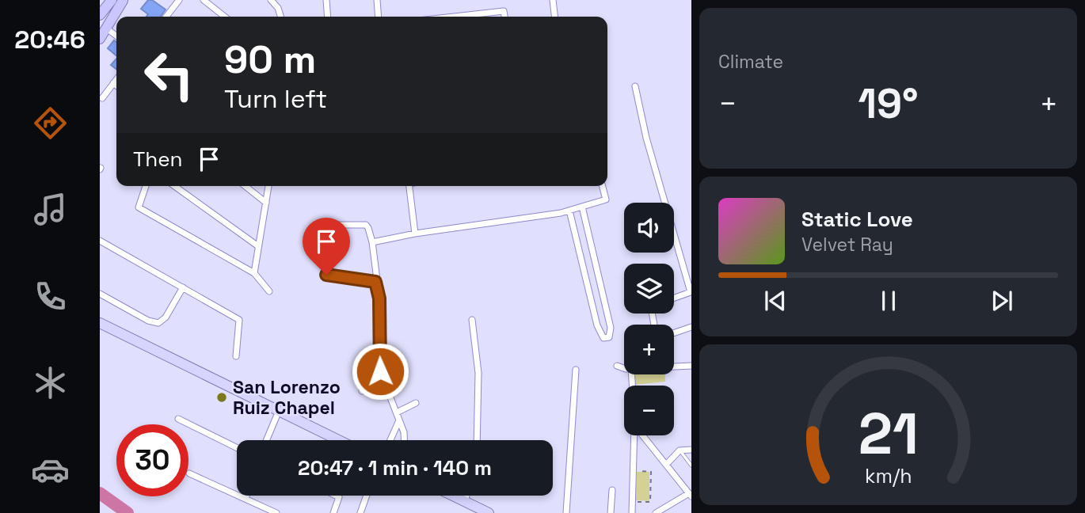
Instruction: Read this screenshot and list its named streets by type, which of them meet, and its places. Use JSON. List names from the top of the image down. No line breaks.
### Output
{"places":["San Lorenzo Ruiz Chapel"],"page":{"tabs":"20:46","tile":"Climate","turn":["90 m","Turn left"],"heat":["−","19°","+"],"then":"Then","song":["Static Love","Velvet Ray"],"map_buttons":["+","−"],"limit":"30","trip":"20:47 · 1 min · 140 m","gauge":["21","km/h"]}}
